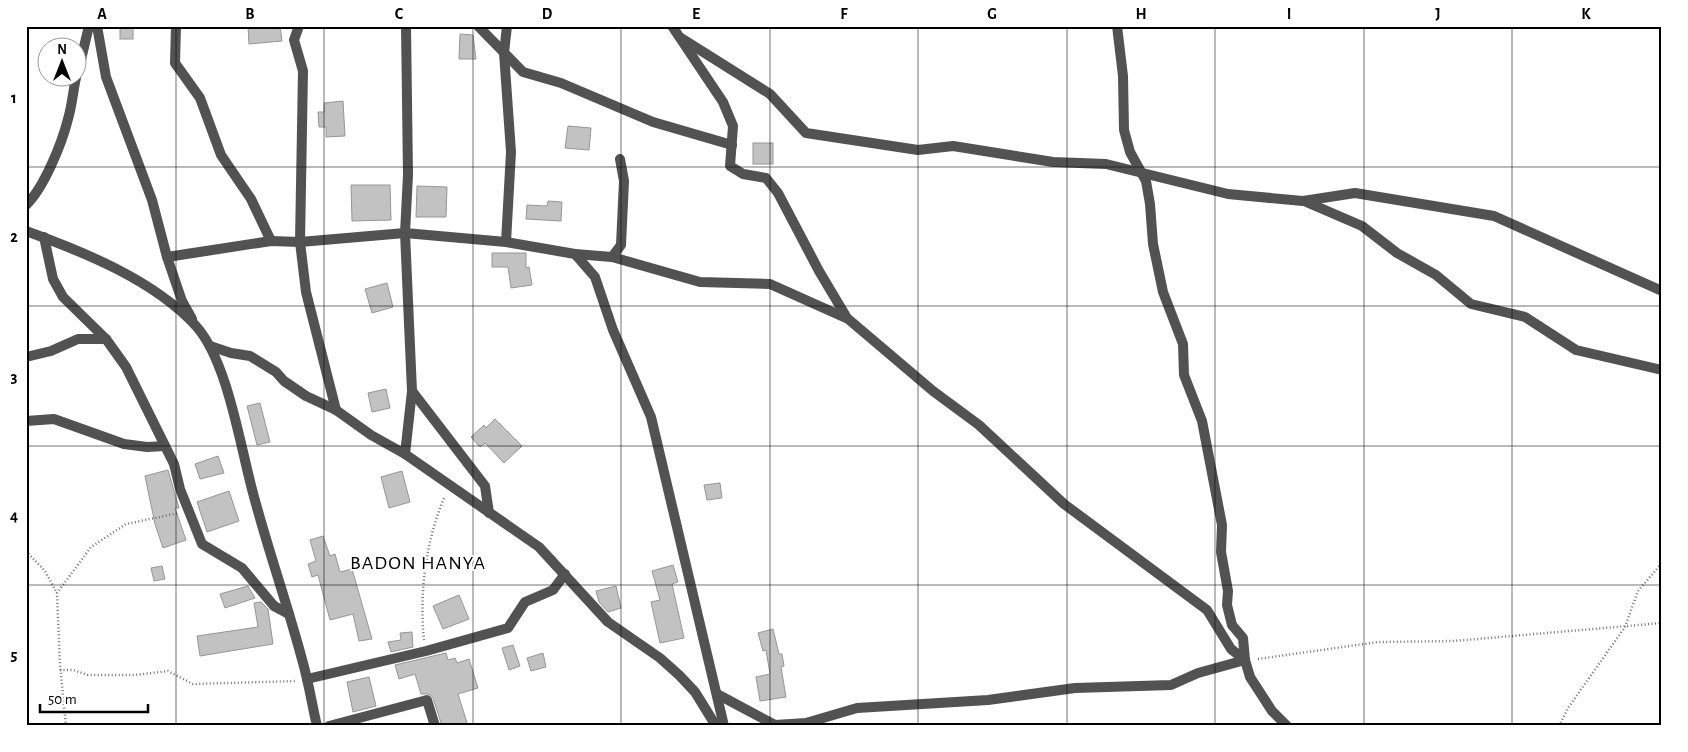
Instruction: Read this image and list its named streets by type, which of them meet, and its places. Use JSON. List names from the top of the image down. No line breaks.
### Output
{"districts":["BADON HANYA"],"scale_bar":"50 m","north":"top","grid":{"columns":["A","B","C","D","E","F","G","H","I","J","K"],"rows":["1","2","3","4","5"]}}
